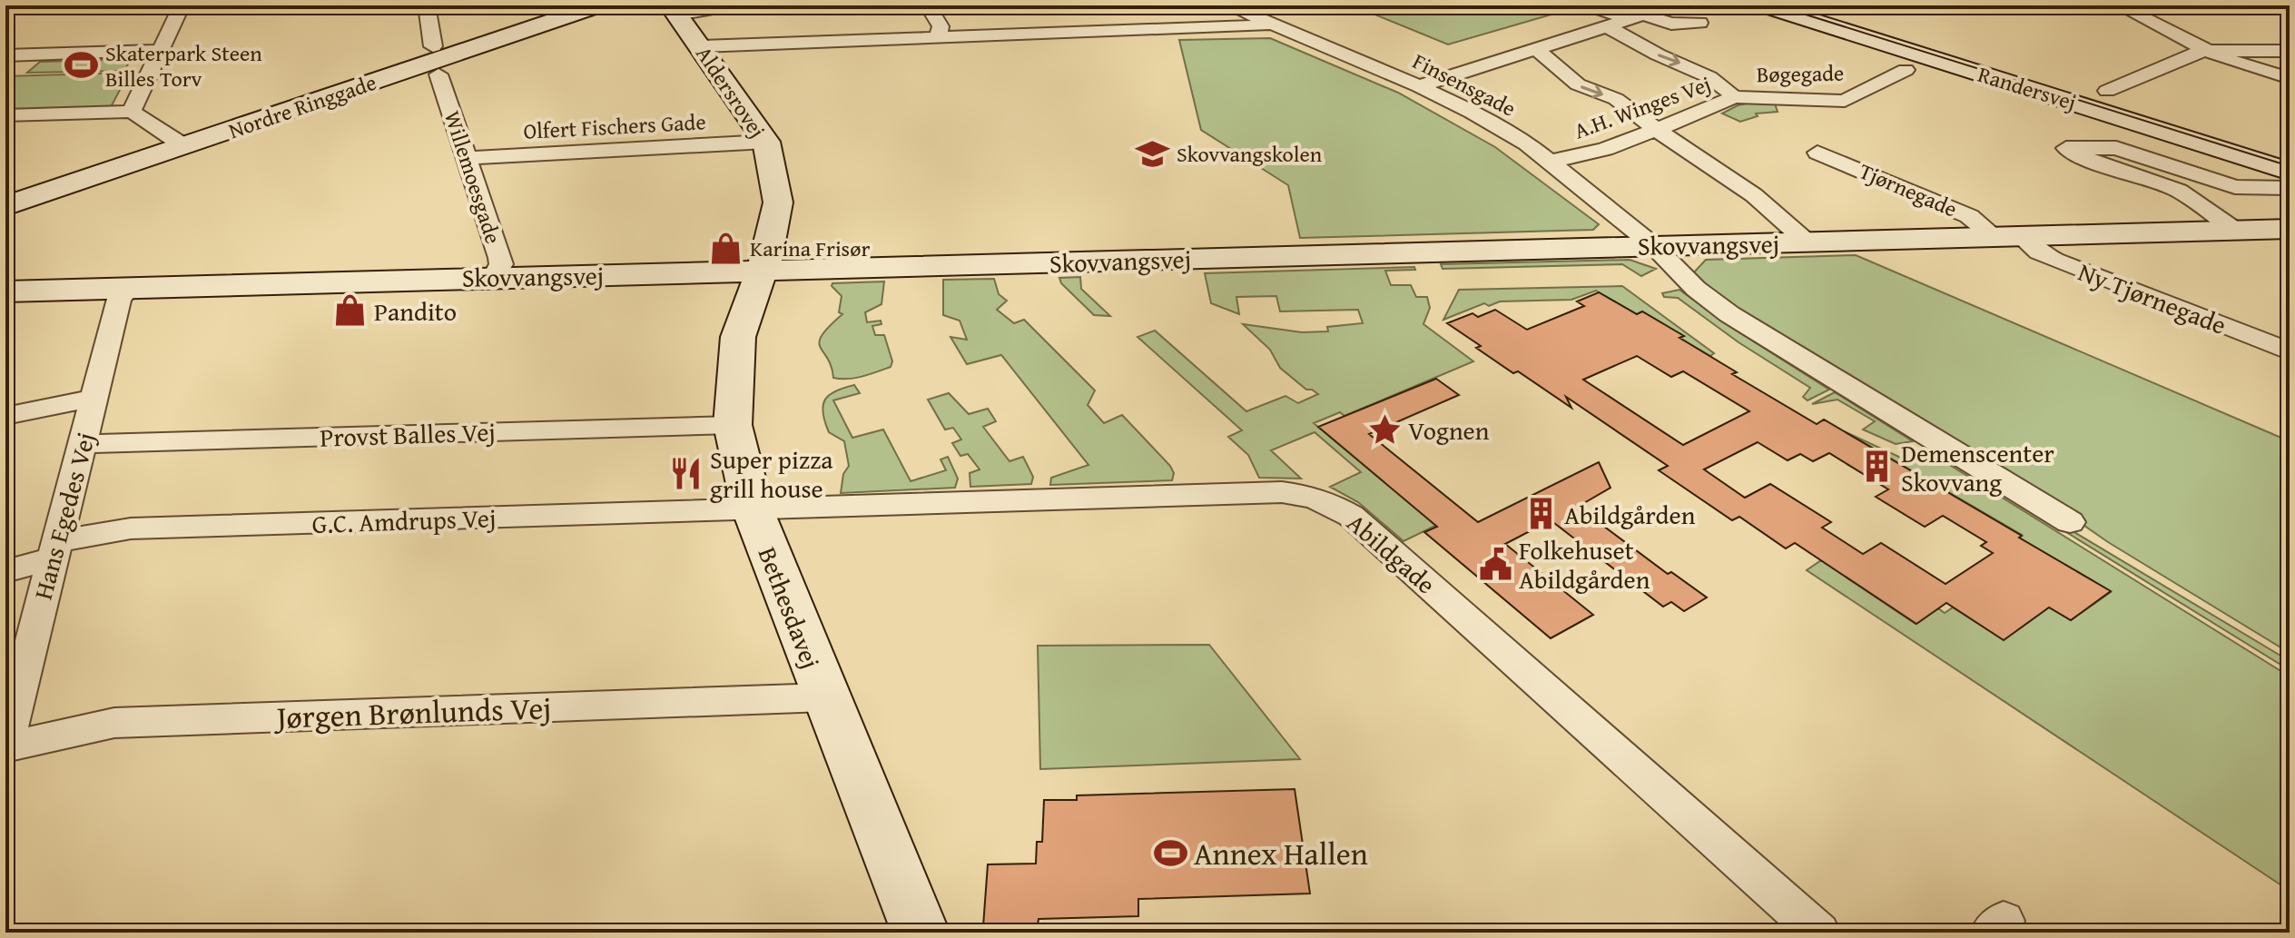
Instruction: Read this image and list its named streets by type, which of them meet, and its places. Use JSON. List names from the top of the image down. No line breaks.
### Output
{"streets":{"street":["Bøgegade","Finsensgade","Randersvej","Aldersrovej","Nordre Ringgade","A.H. Winges Vej","Olfert Fischers Gade","Willemoesgade","Tjørnegade","Skovvangsvej","Ny Tjørnegade","Provst Balles Vej","Hans Egedes Vej","G.C. Amdrups Vej","Abildgade","Bethesdavej","Jørgen Brønlunds Vej"]},"crossings":[["Bøgegade","A.H. Winges Vej"],["Finsensgade","A.H. Winges Vej"],["Finsensgade","Skovvangsvej"],["Aldersrovej","Olfert Fischers Gade"],["Aldersrovej","Skovvangsvej"],["Aldersrovej","Bethesdavej"],["Olfert Fischers Gade","Willemoesgade"],["Willemoesgade","Skovvangsvej"],["Tjørnegade","Skovvangsvej"],["Tjørnegade","Ny Tjørnegade"],["Skovvangsvej","Ny Tjørnegade"],["Skovvangsvej","Hans Egedes Vej"],["Skovvangsvej","Bethesdavej"],["Provst Balles Vej","Hans Egedes Vej"],["Provst Balles Vej","Bethesdavej"],["Hans Egedes Vej","G.C. Amdrups Vej"],["Hans Egedes Vej","Jørgen Brønlunds Vej"],["G.C. Amdrups Vej","Abildgade"],["G.C. Amdrups Vej","Bethesdavej"],["Abildgade","Bethesdavej"],["Bethesdavej","Jørgen Brønlunds Vej"]],"places":{"sports":["Skaterpark Steen Billes Torv","Annex Hallen"],"school or university":["Skovvangskolen"],"shop":["Karina Frisør","Pandito"],"place":["Vognen"],"building":["Demenscenter Skovvang","Abildgården"],"restaurant":["Super pizza grill house"],"public building":["Folkehuset Abildgården"]}}
